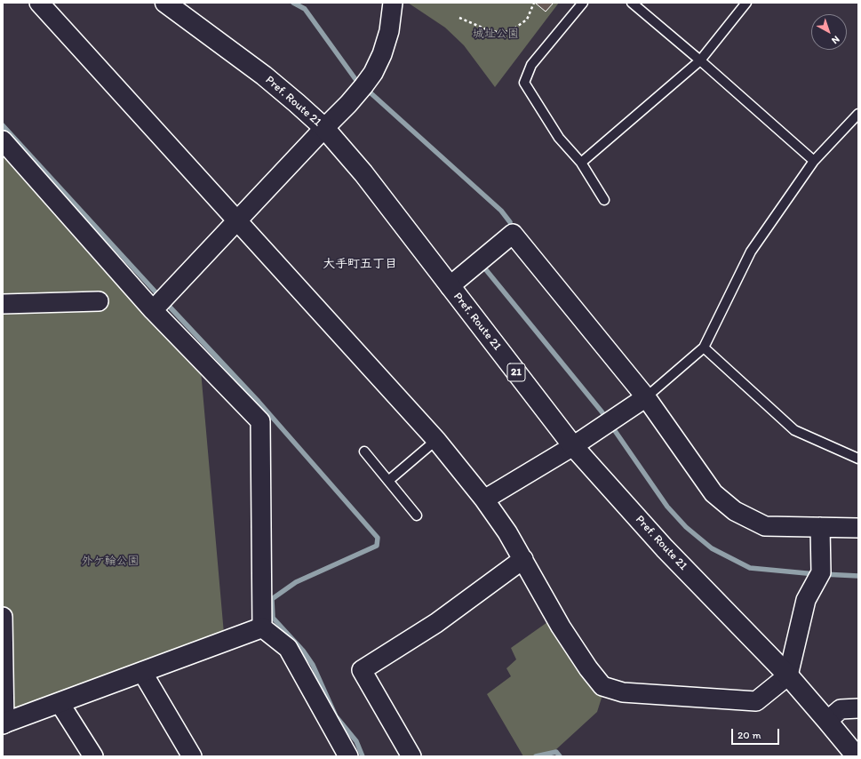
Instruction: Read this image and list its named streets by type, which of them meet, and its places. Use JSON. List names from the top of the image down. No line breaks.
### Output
{"streets":{"main road":["Pref. Route 21","21"]},"districts":["大手町五丁目"],"parks":["城址公園","外ケ輪公園"],"scale_bar":"20 m","north":"bottom right"}
